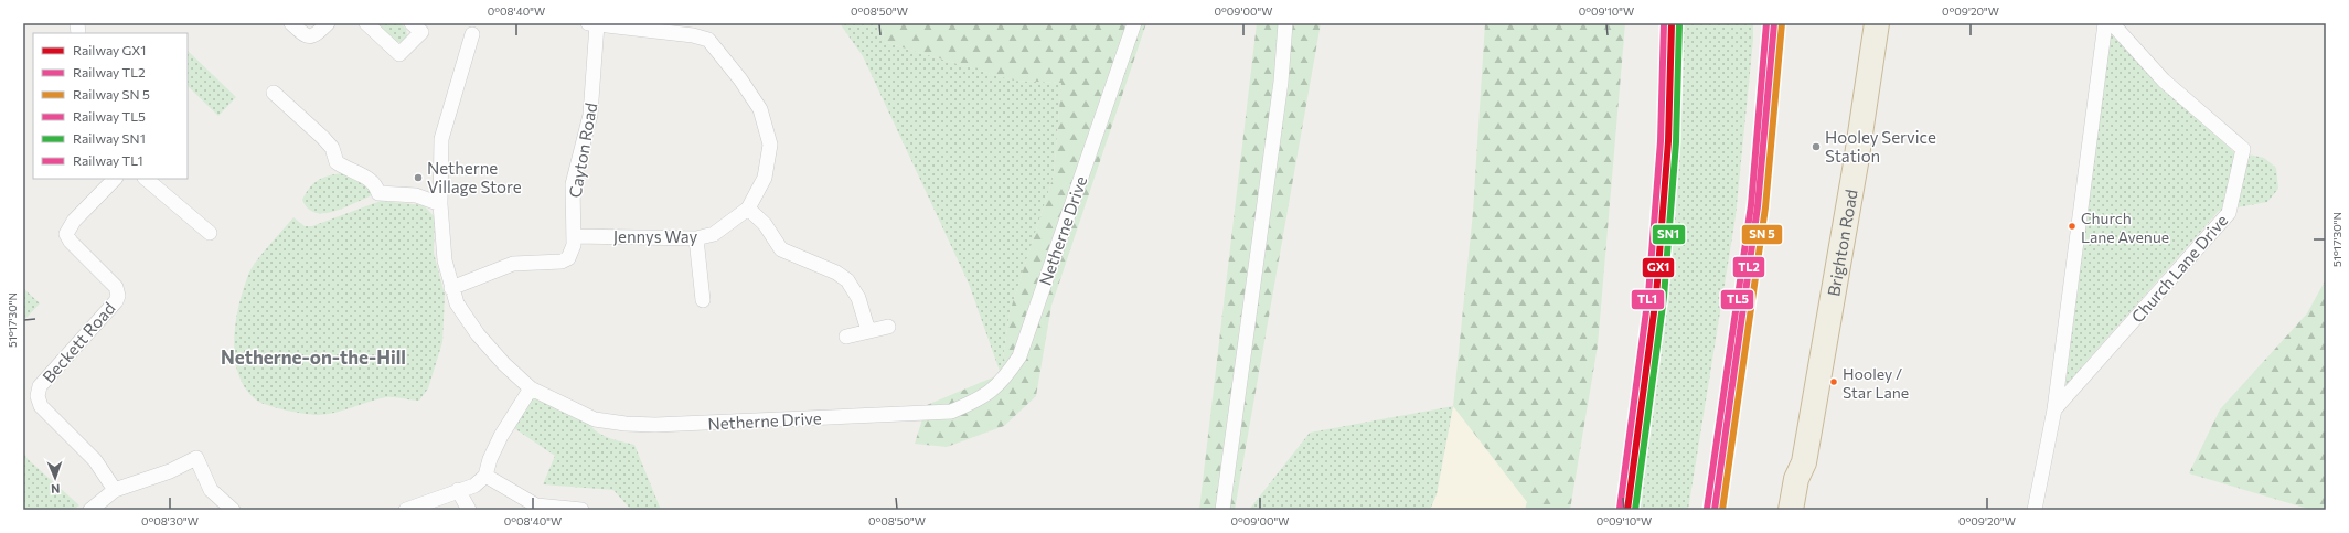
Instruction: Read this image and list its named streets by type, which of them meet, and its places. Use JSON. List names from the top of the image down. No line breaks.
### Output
{"streets":{"highway":["Brighton Road"],"street":["Cayton Road","Netherne Drive","Jennys Way","Church Lane Drive","Beckett Road"]},"crossings":[["Cayton Road","Netherne Drive"],["Cayton Road","Jennys Way"]],"districts":["Netherne-on-the-Hill"],"places":["Hooley Service Station","Netherne Village Store","Church Lane Avenue","Hooley / Star Lane"],"lines":["rail line GX1","rail line TL2","rail line TL5","rail line SN1","rail line TL1"],"legend":["Railway GX1","Railway TL2","Railway SN 5","Railway TL5","Railway SN1","Railway TL1"],"north":"bottom","coordinates":["0°08'40\"W","0°08'50\"W","0°09'00\"W","0°09'10\"W","0°09'20\"W","51°17'30\"N","0°08'30\"W"]}
